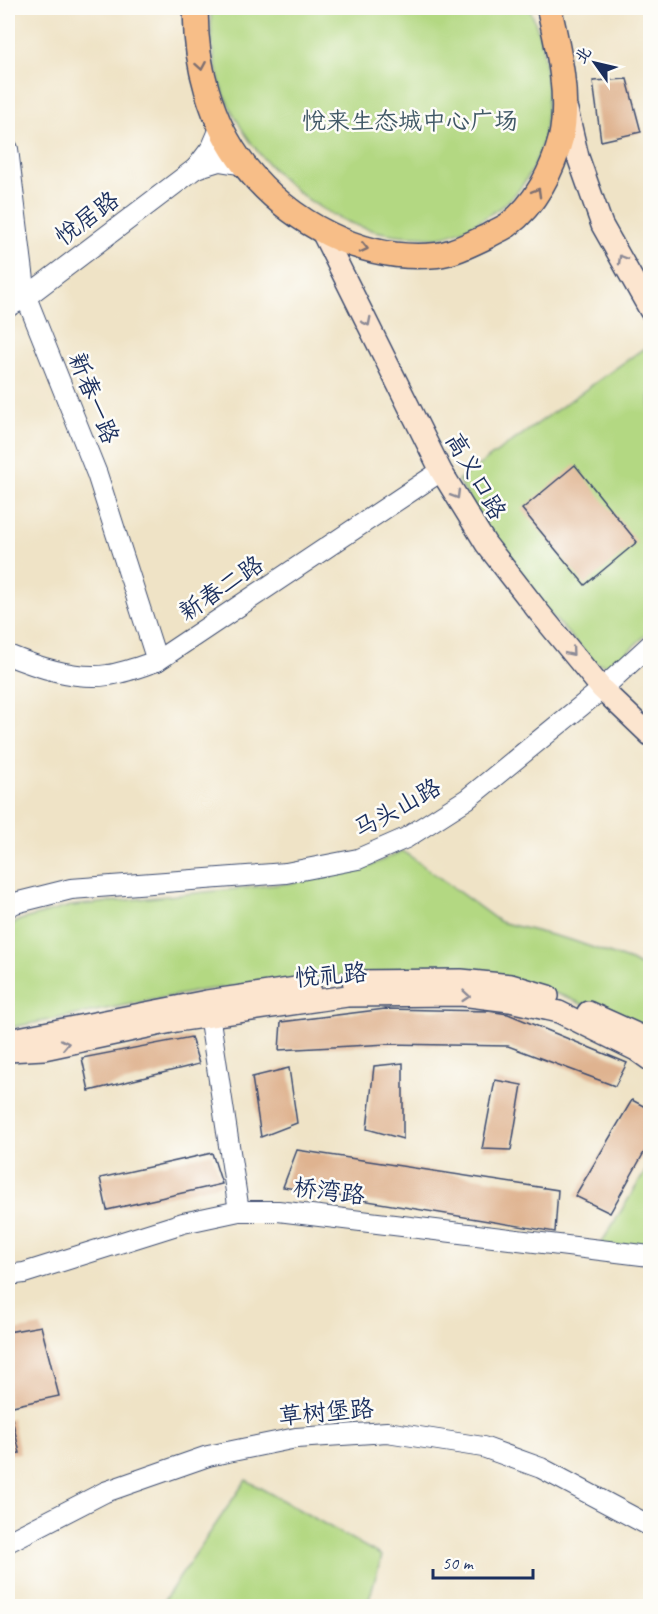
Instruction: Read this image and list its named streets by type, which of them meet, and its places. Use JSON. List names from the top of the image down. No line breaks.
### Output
{"streets":{"main road":["高义口路","悦礼路"],"street":["悦居路","新春一路","新春二路","马头山路","桥湾路","草树堡路"]},"crossings":[["悦居路","新春一路"],["新春一路","新春二路"],["高义口路","新春二路"],["高义口路","马头山路"]],"one_way":["高义口路"],"parks":["悦来生态城中心广场"],"scale_bar":"50 m","north":"top left"}
